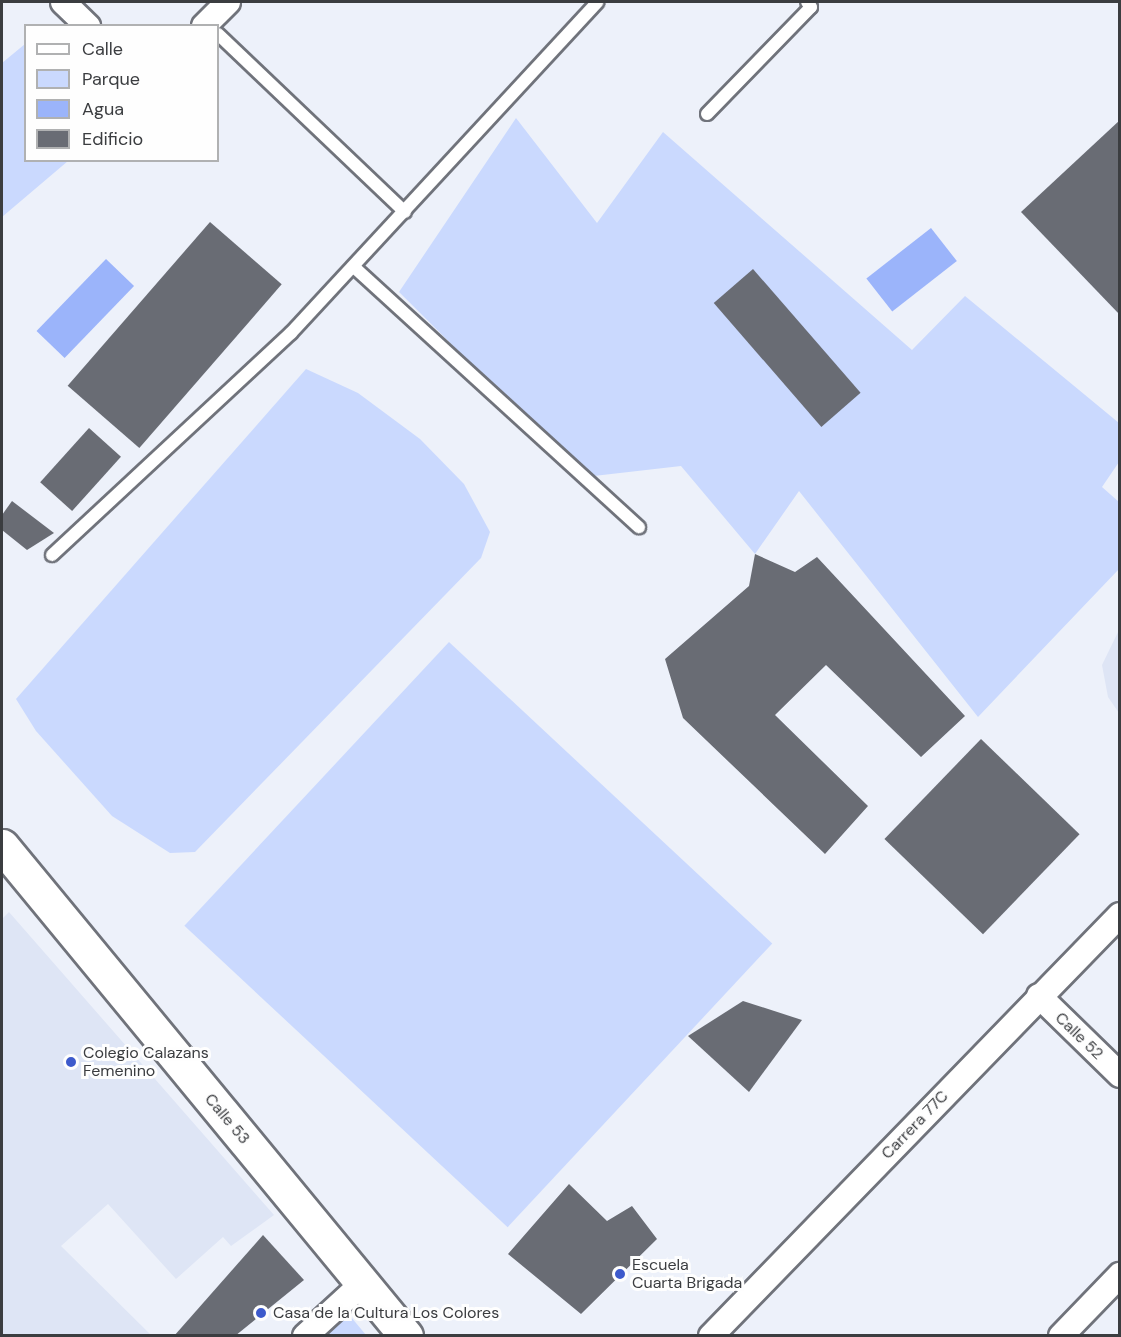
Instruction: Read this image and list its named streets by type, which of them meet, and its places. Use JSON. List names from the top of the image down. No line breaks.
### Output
{"streets":{"street":["Calle 52","Calle 53","Carrera 77C"]},"crossings":[["Calle 52","Carrera 77C"]],"places":["Colegio Calazans Femenino","Escuela Cuarta Brigada","Casa de la Cultura Los Colores"],"legend":["Calle","Parque","Agua","Edificio"]}
